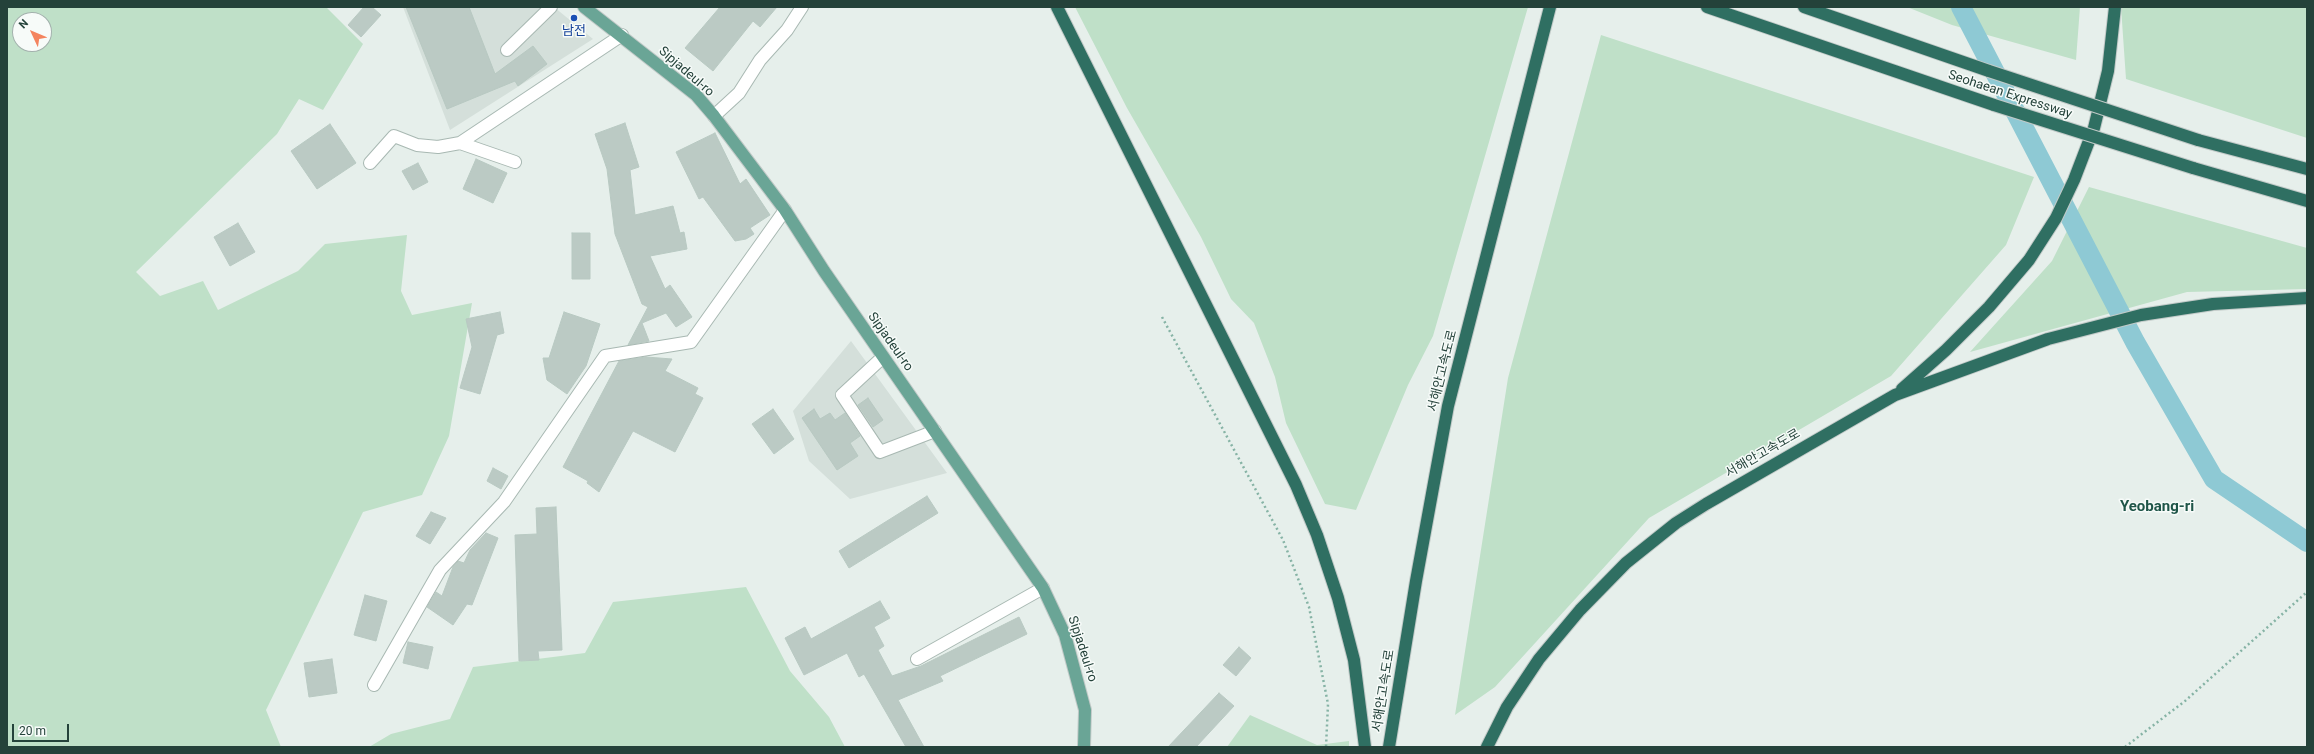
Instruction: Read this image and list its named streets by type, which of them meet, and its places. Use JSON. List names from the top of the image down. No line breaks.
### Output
{"streets":{"highway":["Seohaean Expressway","서해안고속도로"],"main road":["Sipjadeul-ro"]},"districts":["Yeobang-ri"],"places":["남전"],"scale_bar":"20 m","north":"top left"}
